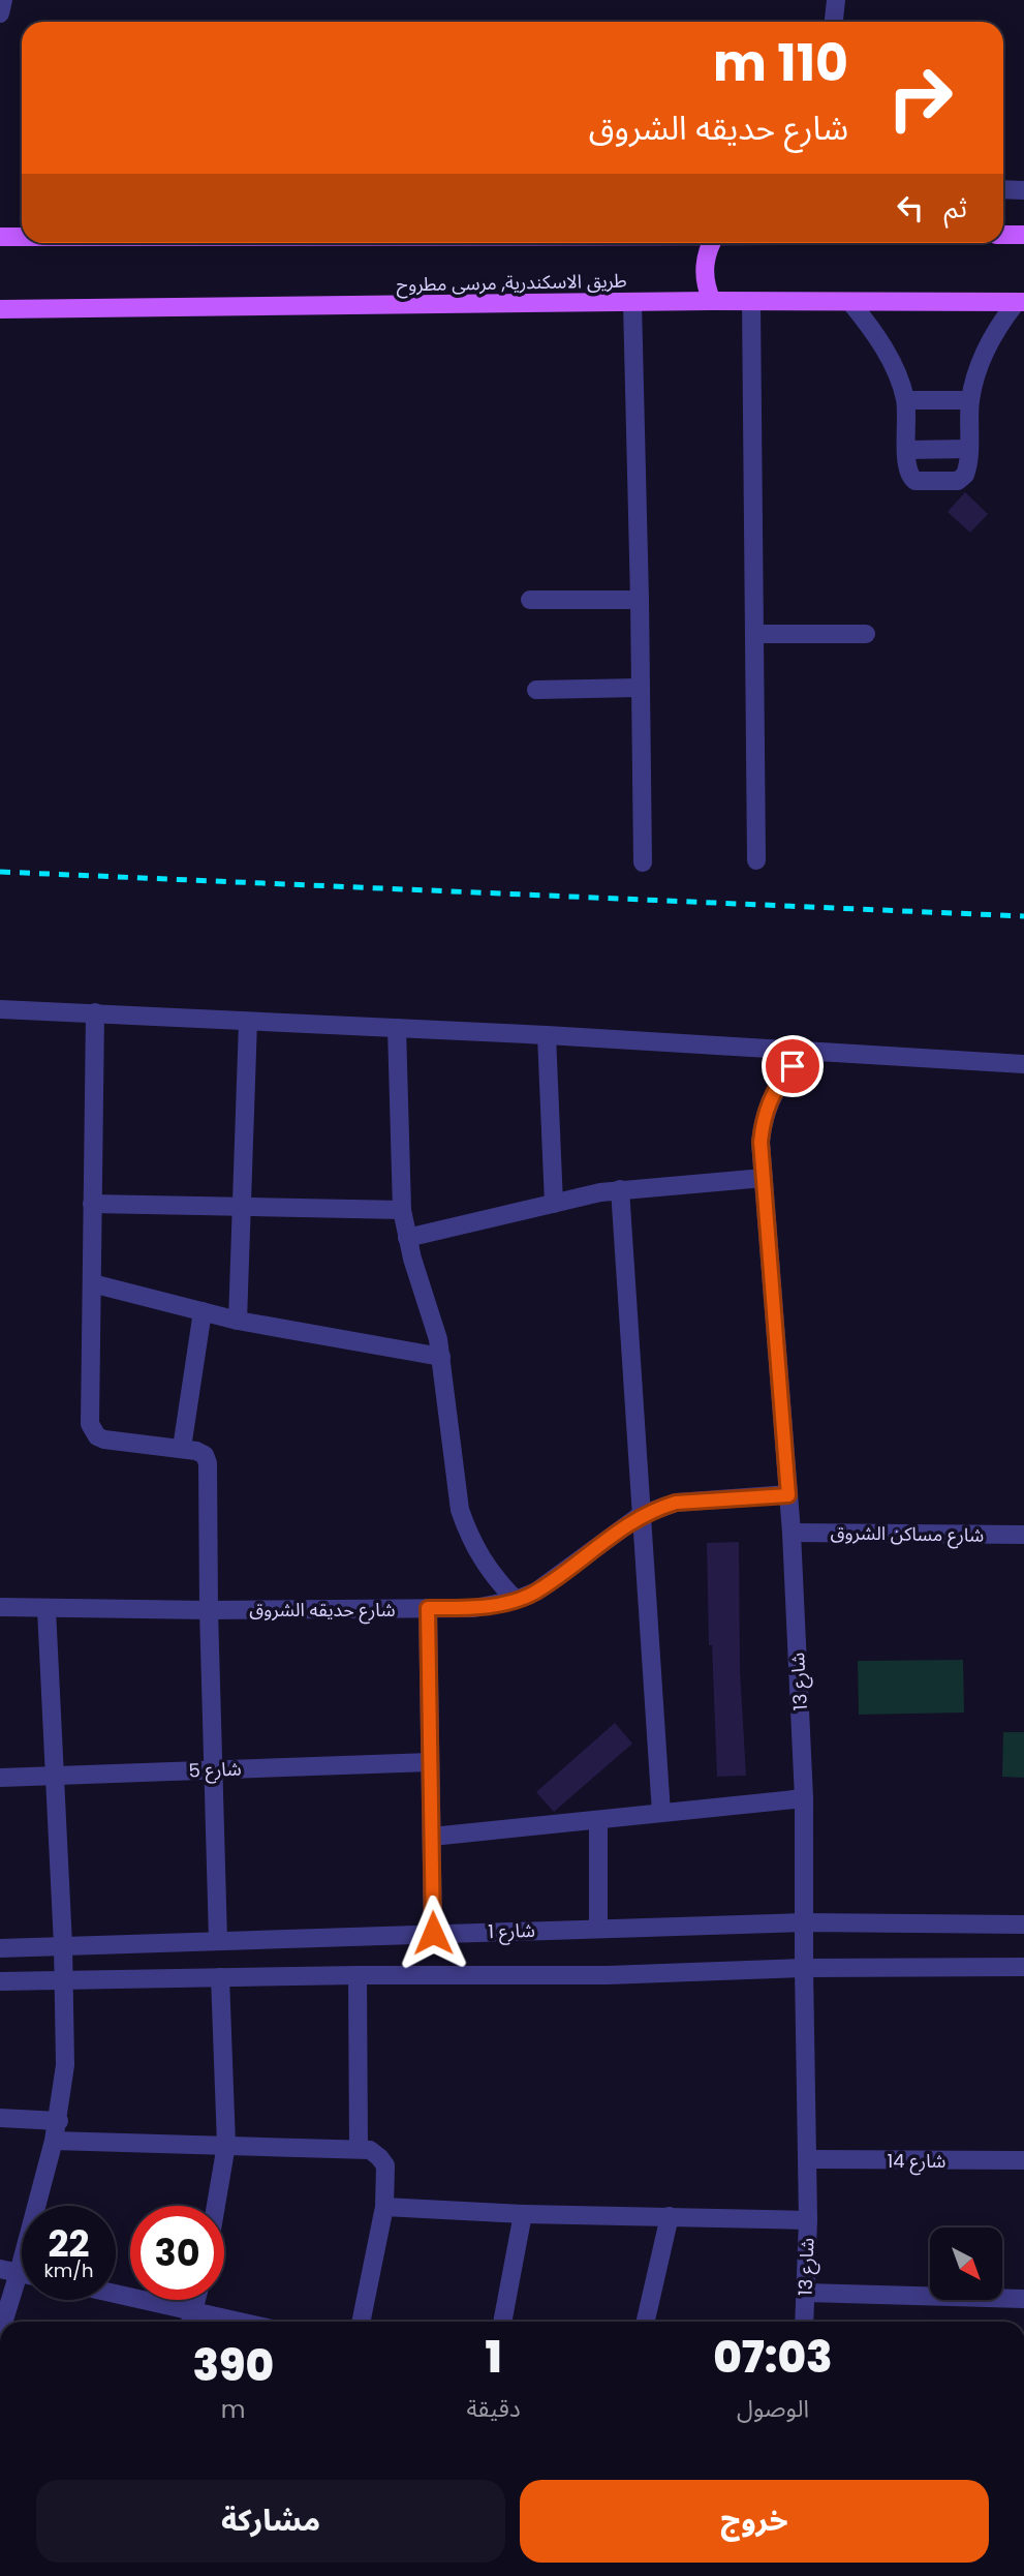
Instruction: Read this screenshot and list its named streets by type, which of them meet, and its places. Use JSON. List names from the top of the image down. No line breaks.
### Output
{"streets":{"main road":["طريق الاسكندرية, مرسى مطروح"],"street":["شارع مساكن الشروق","شارع حديقه الشروق","شارع 13","شارع 5","شارع 1","شارع 14"]},"crossings":[["شارع مساكن الشروق","شارع 13"],["شارع حديقه الشروق","شارع 13"],["شارع 13","شارع 1"],["شارع 13","شارع 14"]],"north":"bottom right","page":{"turn":["110 m","شارع حديقه الشروق"],"then":"ثم","speed":"22 km/h","limit":"30","eta":["07:03","الوصول","1","دقيقة","390","m"],"buttons":["خروج","مشاركة"]}}
